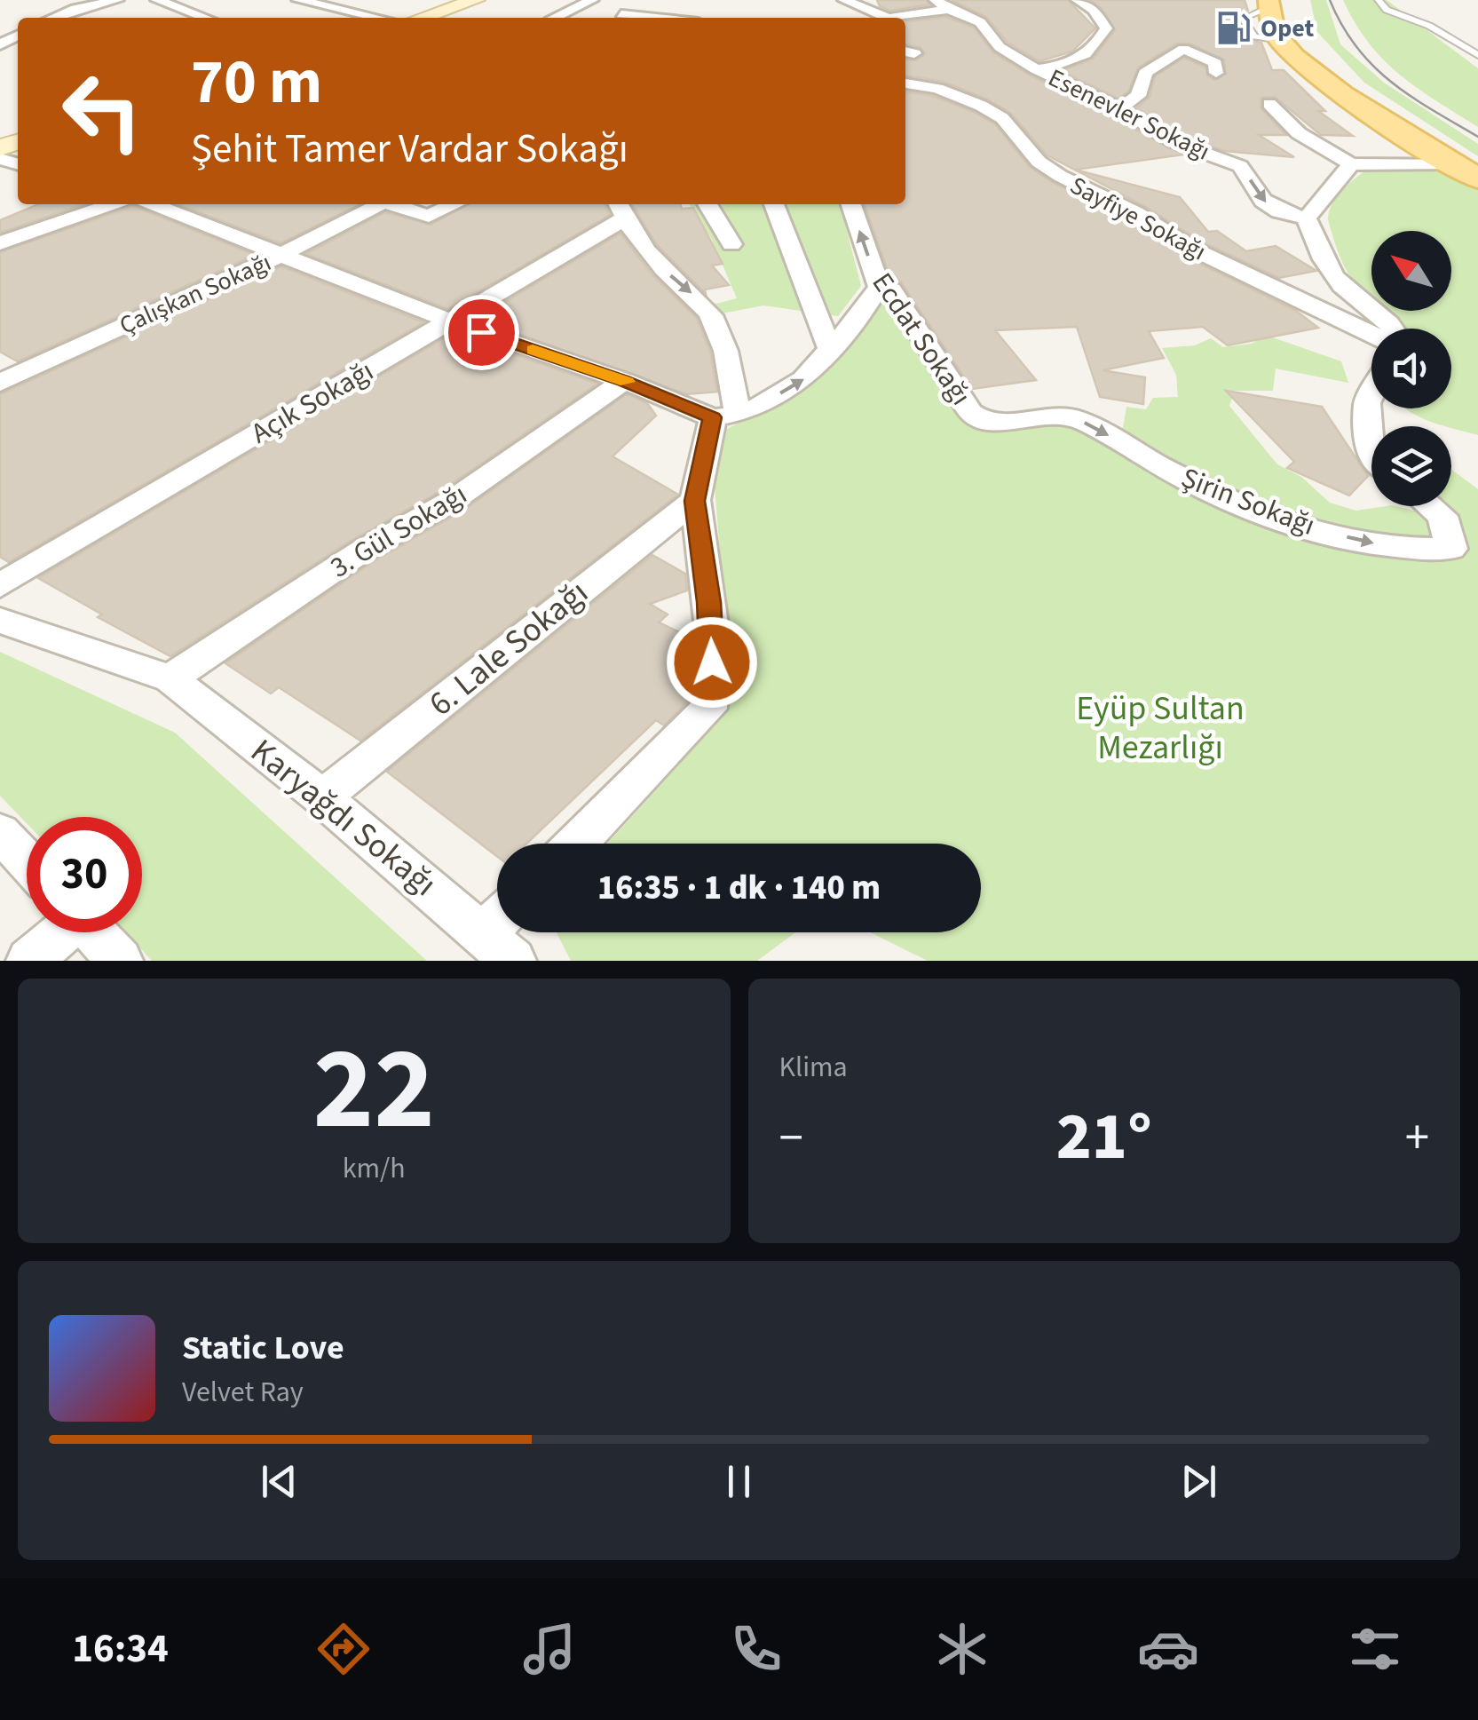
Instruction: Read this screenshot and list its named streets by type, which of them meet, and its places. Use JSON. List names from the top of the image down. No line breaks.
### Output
{"streets":{"street":["Esenevler Sokağı","Sayfiye Sokağı","Çalışkan Sokağı","Ecdat Sokağı","Açık Sokağı","Şirin Sokağı","3. Gül Sokağı","6. Lale Sokağı","Karyağdı Sokağı"]},"crossings":[["Ecdat Sokağı","Şirin Sokağı"],["3. Gül Sokağı","Karyağdı Sokağı"],["6. Lale Sokağı","Karyağdı Sokağı"]],"one_way":["Şirin Sokağı"],"parks":["Eyüp Sultan Mezarlığı"],"places":{"fuel station":["Opet"]},"north":"top left","page":{"turn":["70 m","Şehit Tamer Vardar Sokağı"],"limit":"30","trip":"16:35 · 1 dk · 140 m","tile":[["22","km/h"],"Klima"],"heat":["−","21°","+"],"song":["Static Love","Velvet Ray"],"tabs":"16:34"}}
